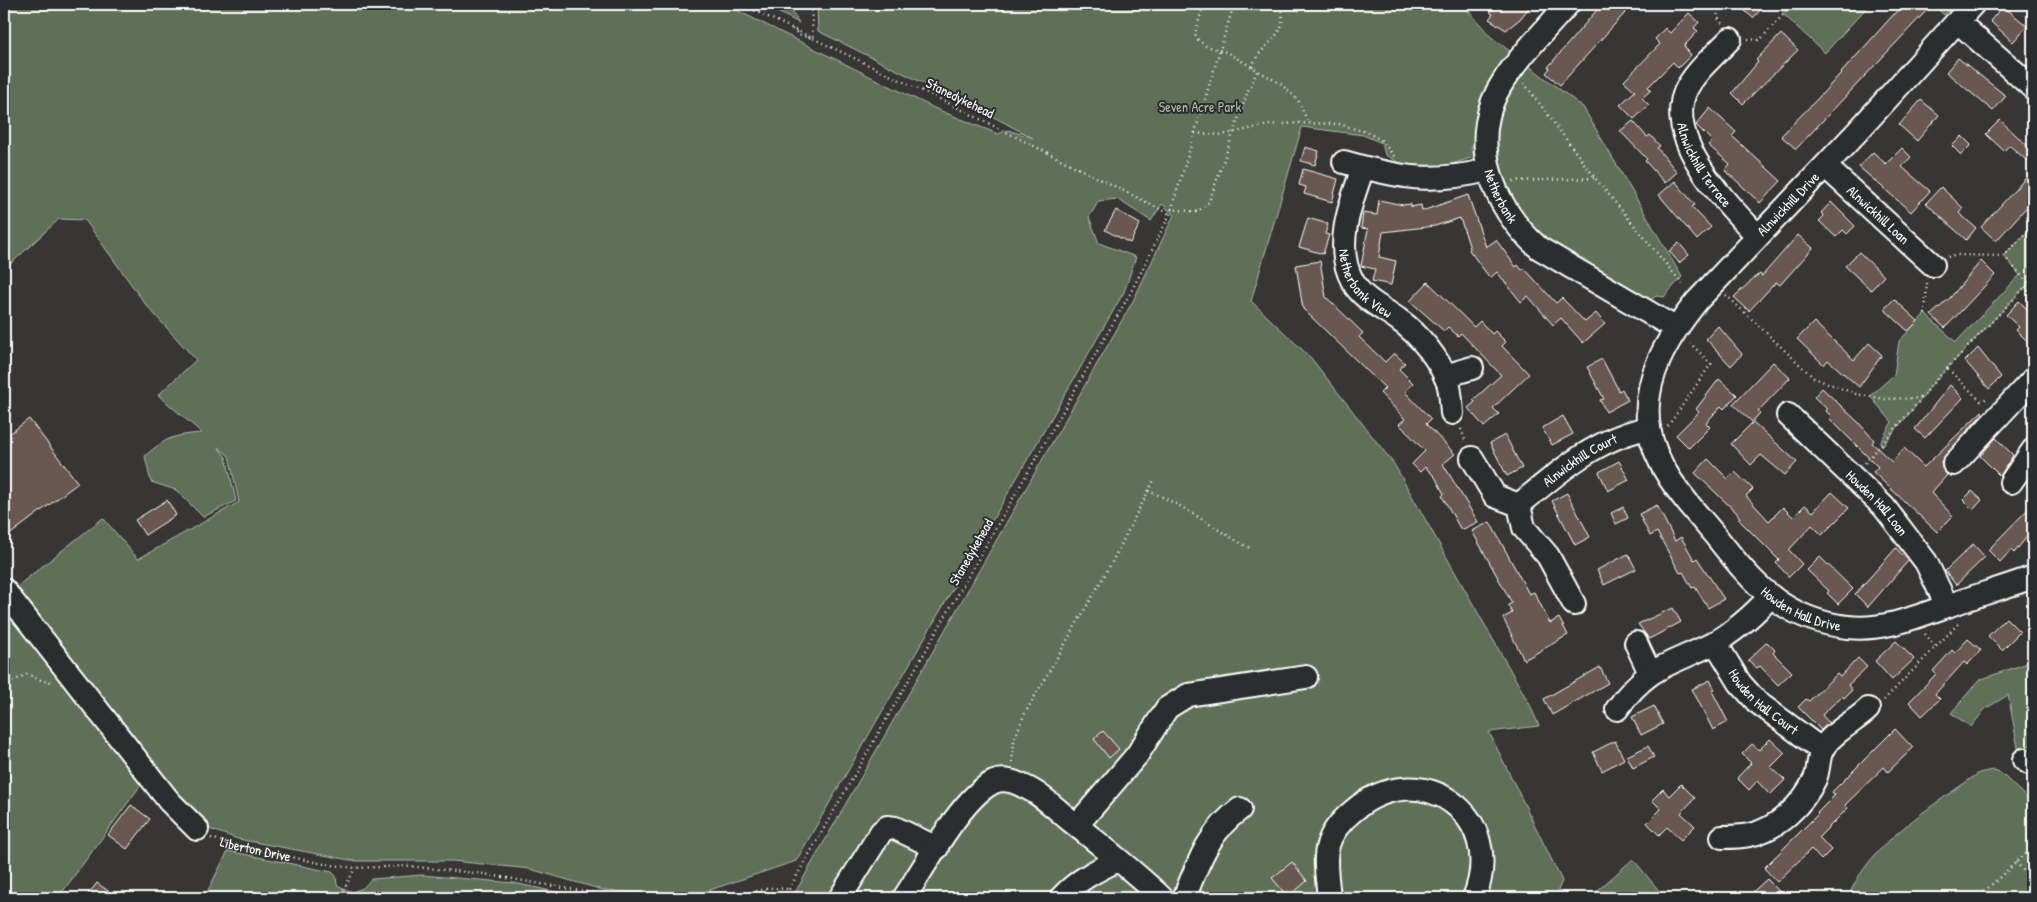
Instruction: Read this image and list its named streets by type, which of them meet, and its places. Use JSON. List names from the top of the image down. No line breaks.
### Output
{"streets":{"street":["Alnwickhill Terrace","Netherbank","Alnwickhill Drive","Alnwickhill Loan","Netherbank View","Alnwickhill Court","Howden Hall Loan","Howden Hall Drive","Howden Hall Court"],"path":["Stanedykehead","Liberton Drive"]},"crossings":[["Alnwickhill Terrace","Alnwickhill Drive"],["Netherbank","Alnwickhill Drive"],["Netherbank","Netherbank View"],["Alnwickhill Drive","Alnwickhill Loan"],["Alnwickhill Drive","Alnwickhill Court"],["Alnwickhill Drive","Howden Hall Drive"],["Alnwickhill Court","Howden Hall Drive"],["Howden Hall Loan","Howden Hall Drive"]],"parks":["Seven Acre Park"]}
